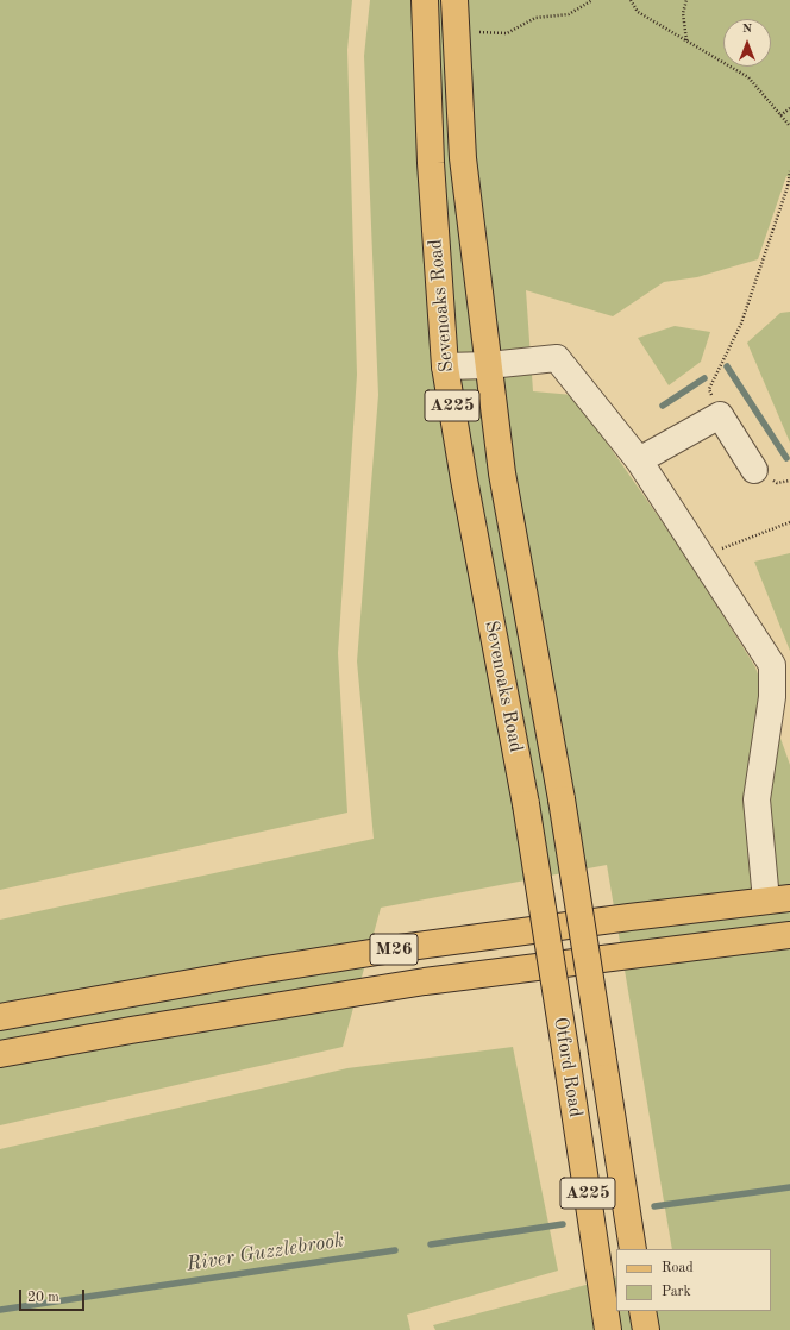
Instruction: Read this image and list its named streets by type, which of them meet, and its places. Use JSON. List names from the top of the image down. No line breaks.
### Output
{"streets":{"main road":["Sevenoaks Road","A225","M26","Otford Road"]},"crossings":[["Sevenoaks Road","Otford Road"]],"water":["River Guzzlebrook"],"legend":["Road","Park"],"scale_bar":"20 m","north":"top"}
